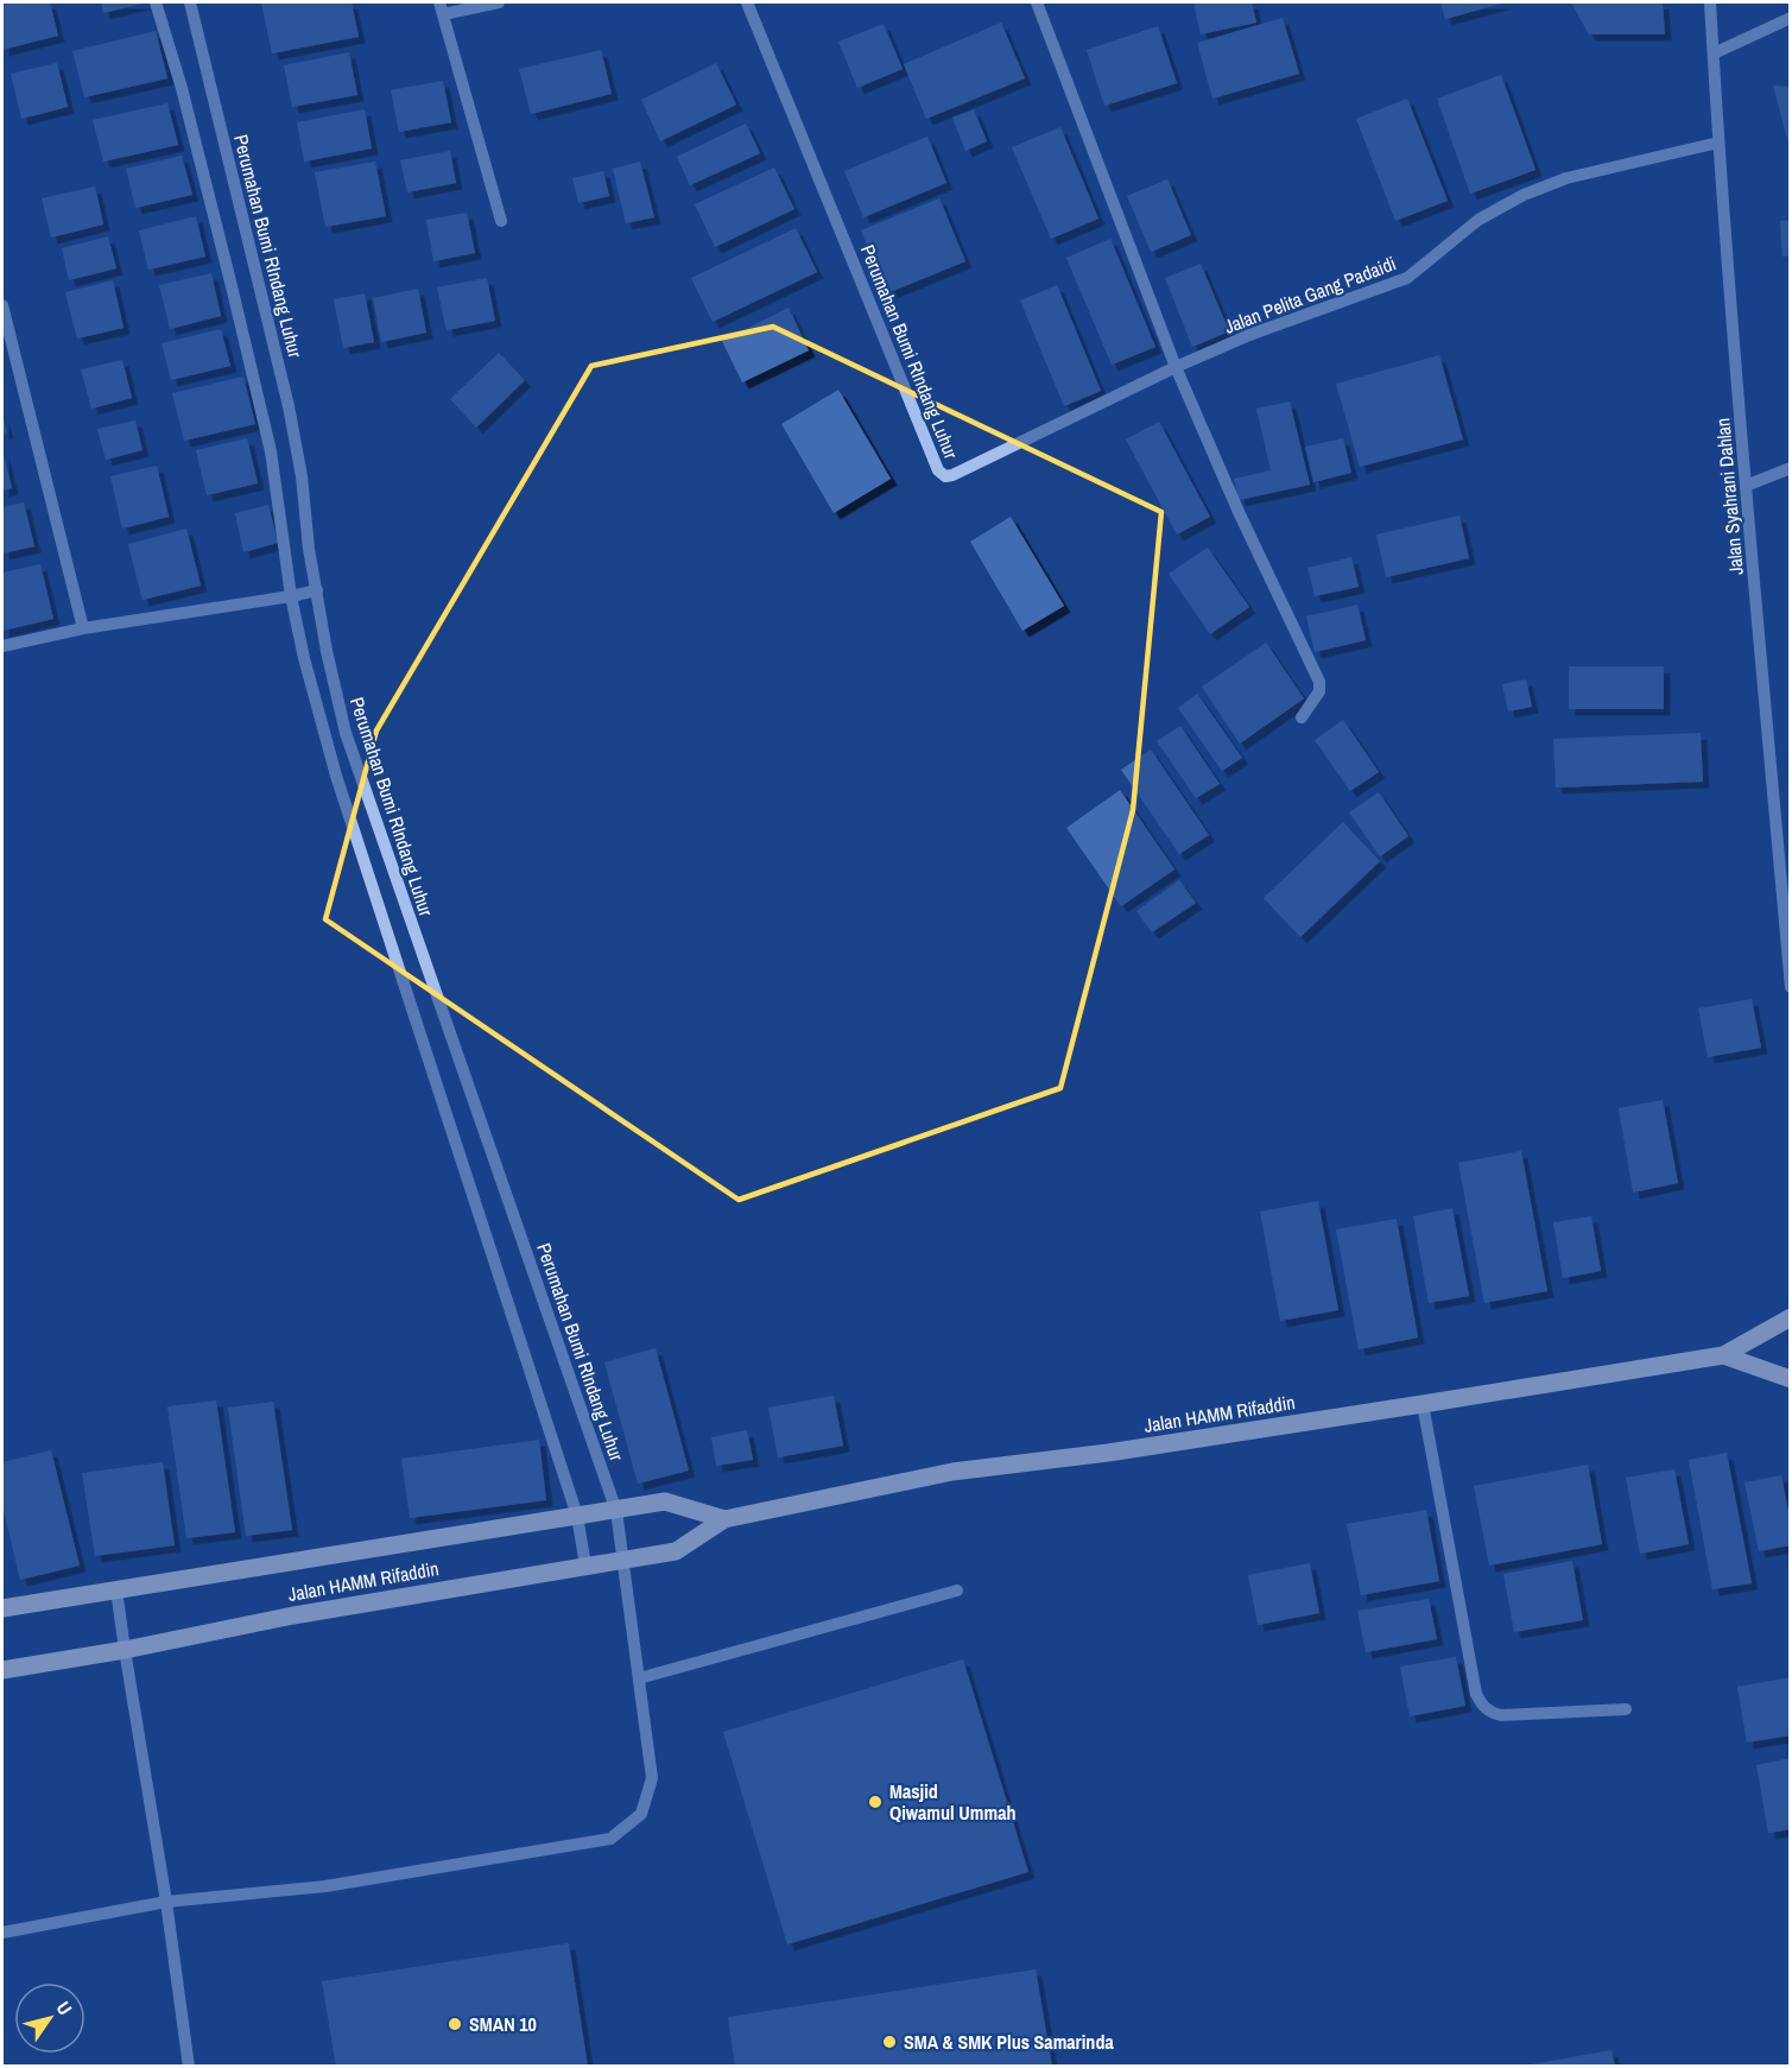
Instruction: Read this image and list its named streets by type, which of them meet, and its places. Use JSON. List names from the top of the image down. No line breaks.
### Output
{"streets":{"main road":["Jalan HAMM Rifaddin"],"street":["Perumahan Bumi RIndang Luhur","Jalan Pelita Gang Padaidi","Jalan Syahrani Dahlan"]},"crossings":[["Perumahan Bumi RIndang Luhur","Jalan Pelita Gang Padaidi"],["Perumahan Bumi RIndang Luhur","Jalan HAMM Rifaddin"],["Jalan Pelita Gang Padaidi","Jalan Syahrani Dahlan"]],"places":["Masjid Qiwamul Ummah","SMAN 10","SMA & SMK Plus Samarinda"],"north":"top right"}
